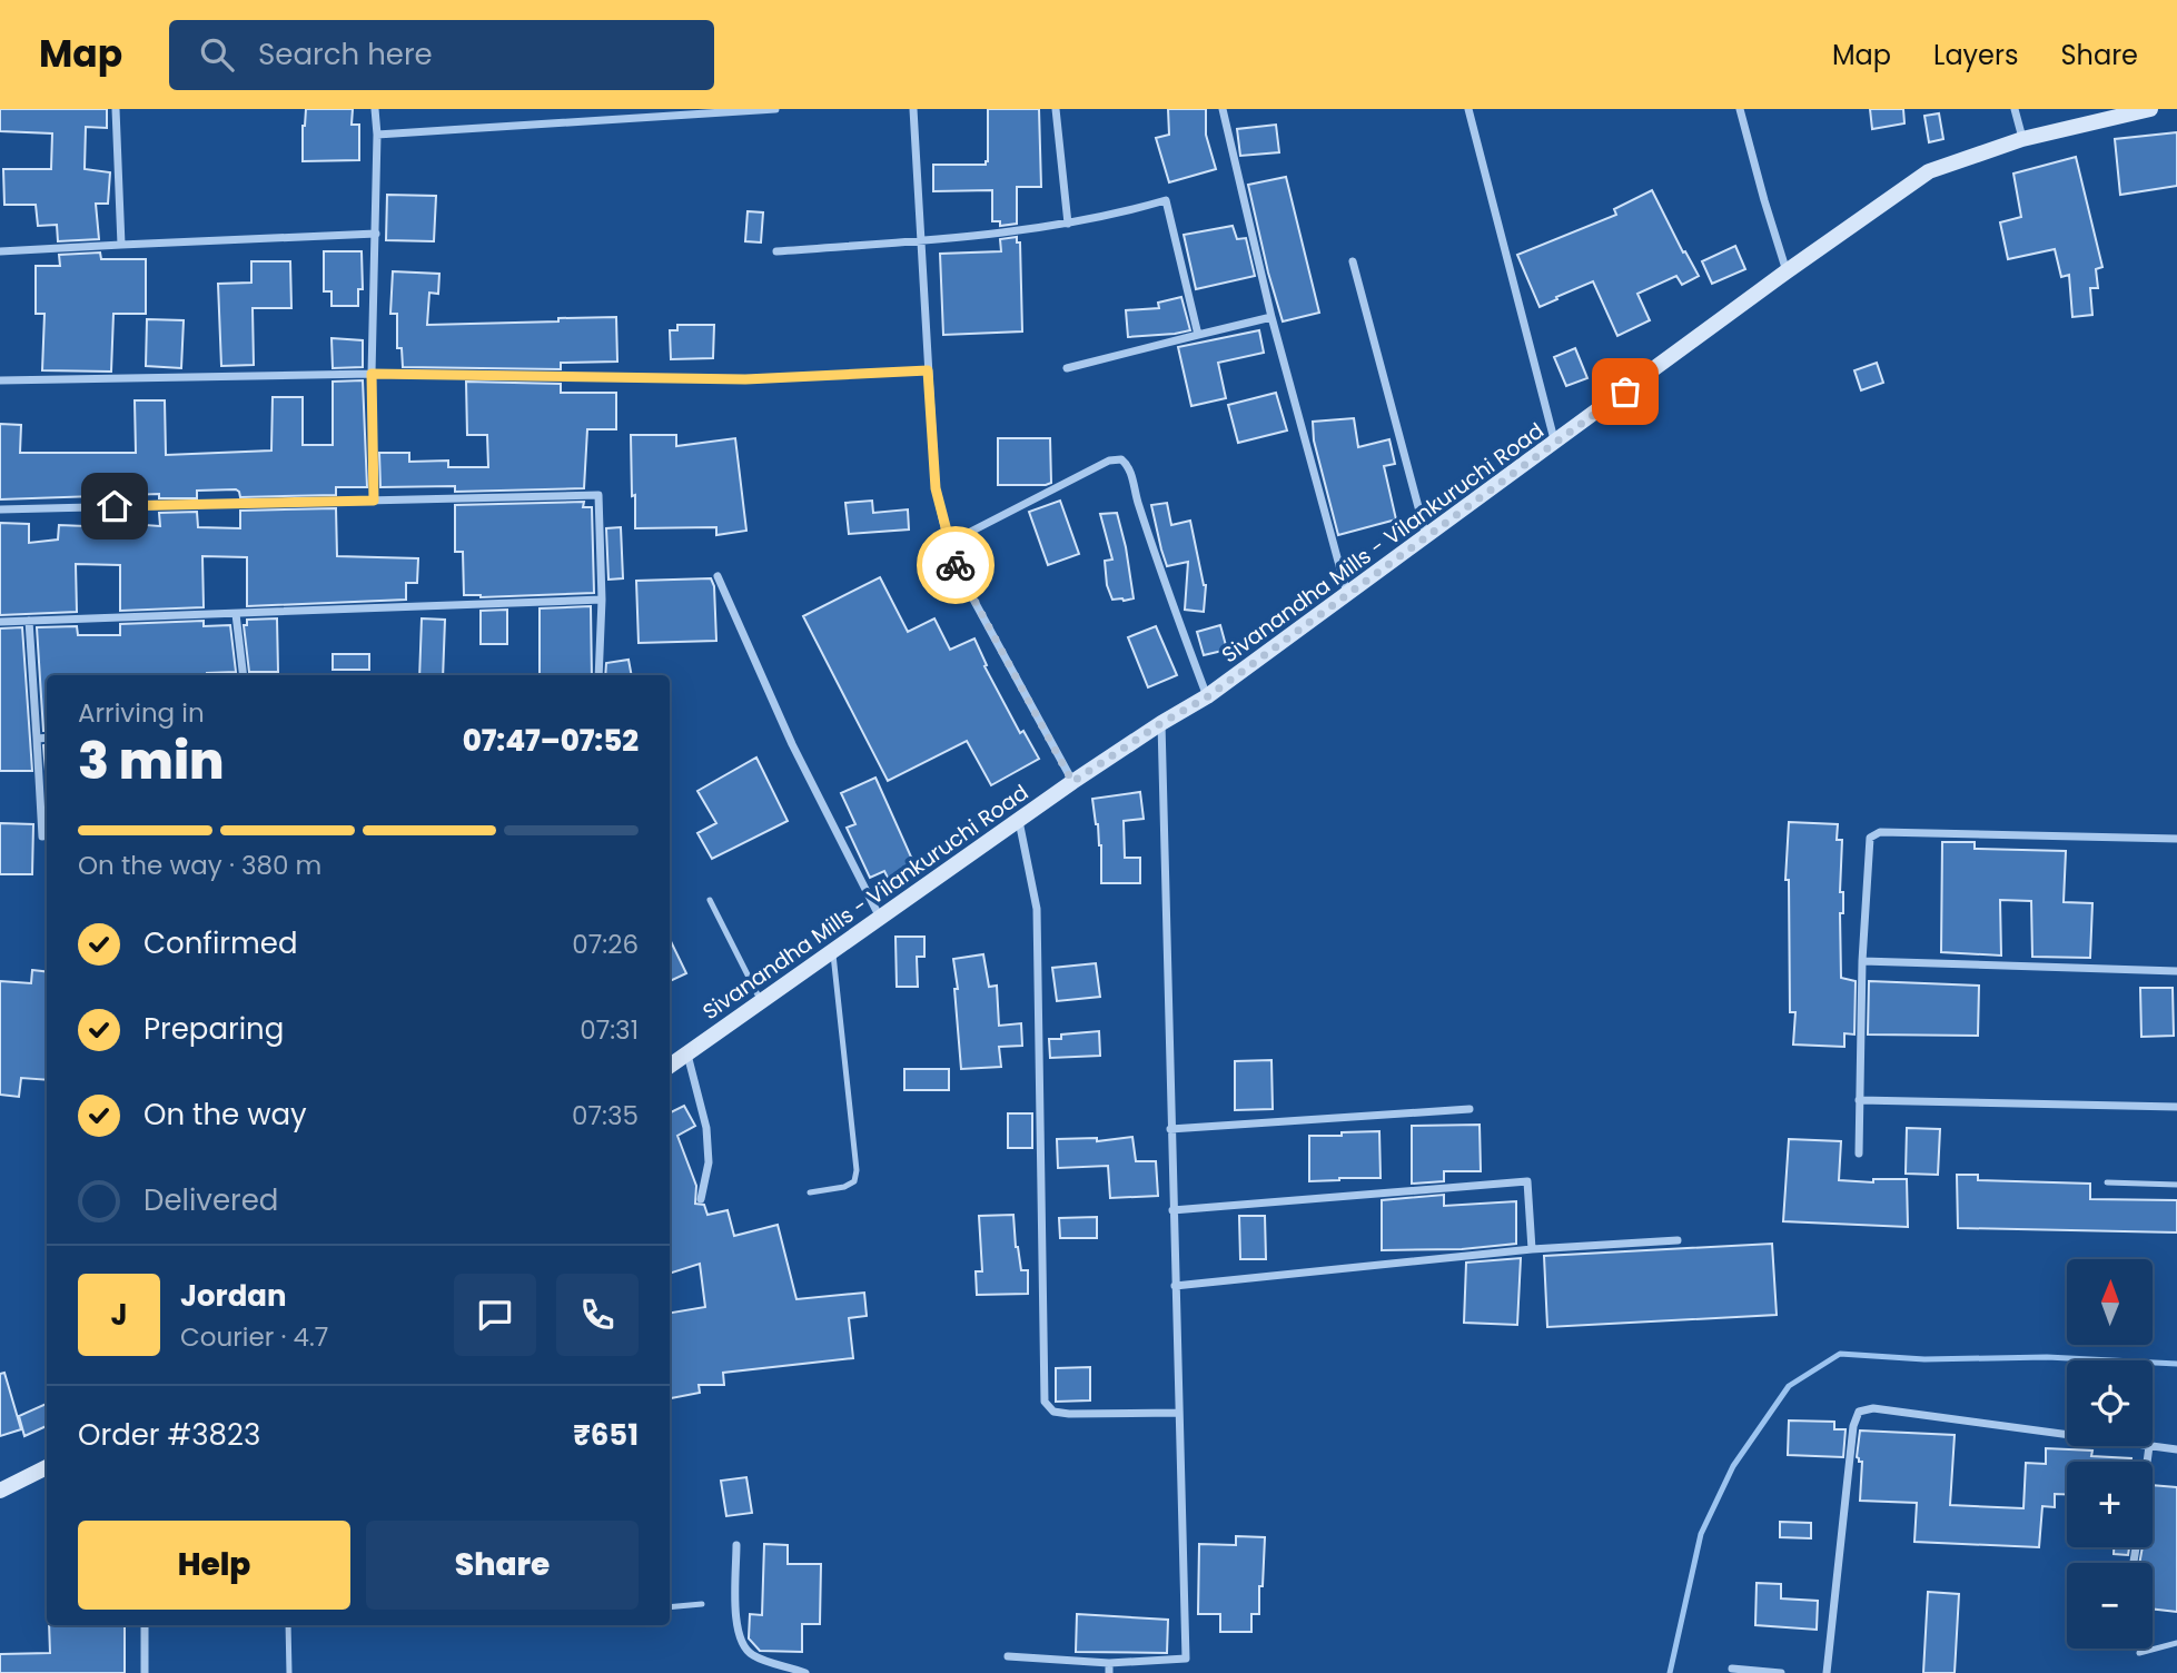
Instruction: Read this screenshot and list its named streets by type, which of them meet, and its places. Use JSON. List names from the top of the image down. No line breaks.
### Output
{"streets":{"main road":["Sivanandha Mills - Vilankuruchi Road"]},"north":"top","page":{"header":"Map","search":"Search here","nav":["Map","Layers","Share"],"heading":["3 min","Arriving in","07:47–07:52"],"panel":["Jordan","Courier · 4.7","Order #3823","₹651"],"bar":"On the way · 380 m","list":[["Confirmed","07:26"],["Preparing","07:31"],["On the way","07:35"],"Delivered"],"map_buttons":["+","−"],"round":"J","buttons":["Help","Share"]}}
